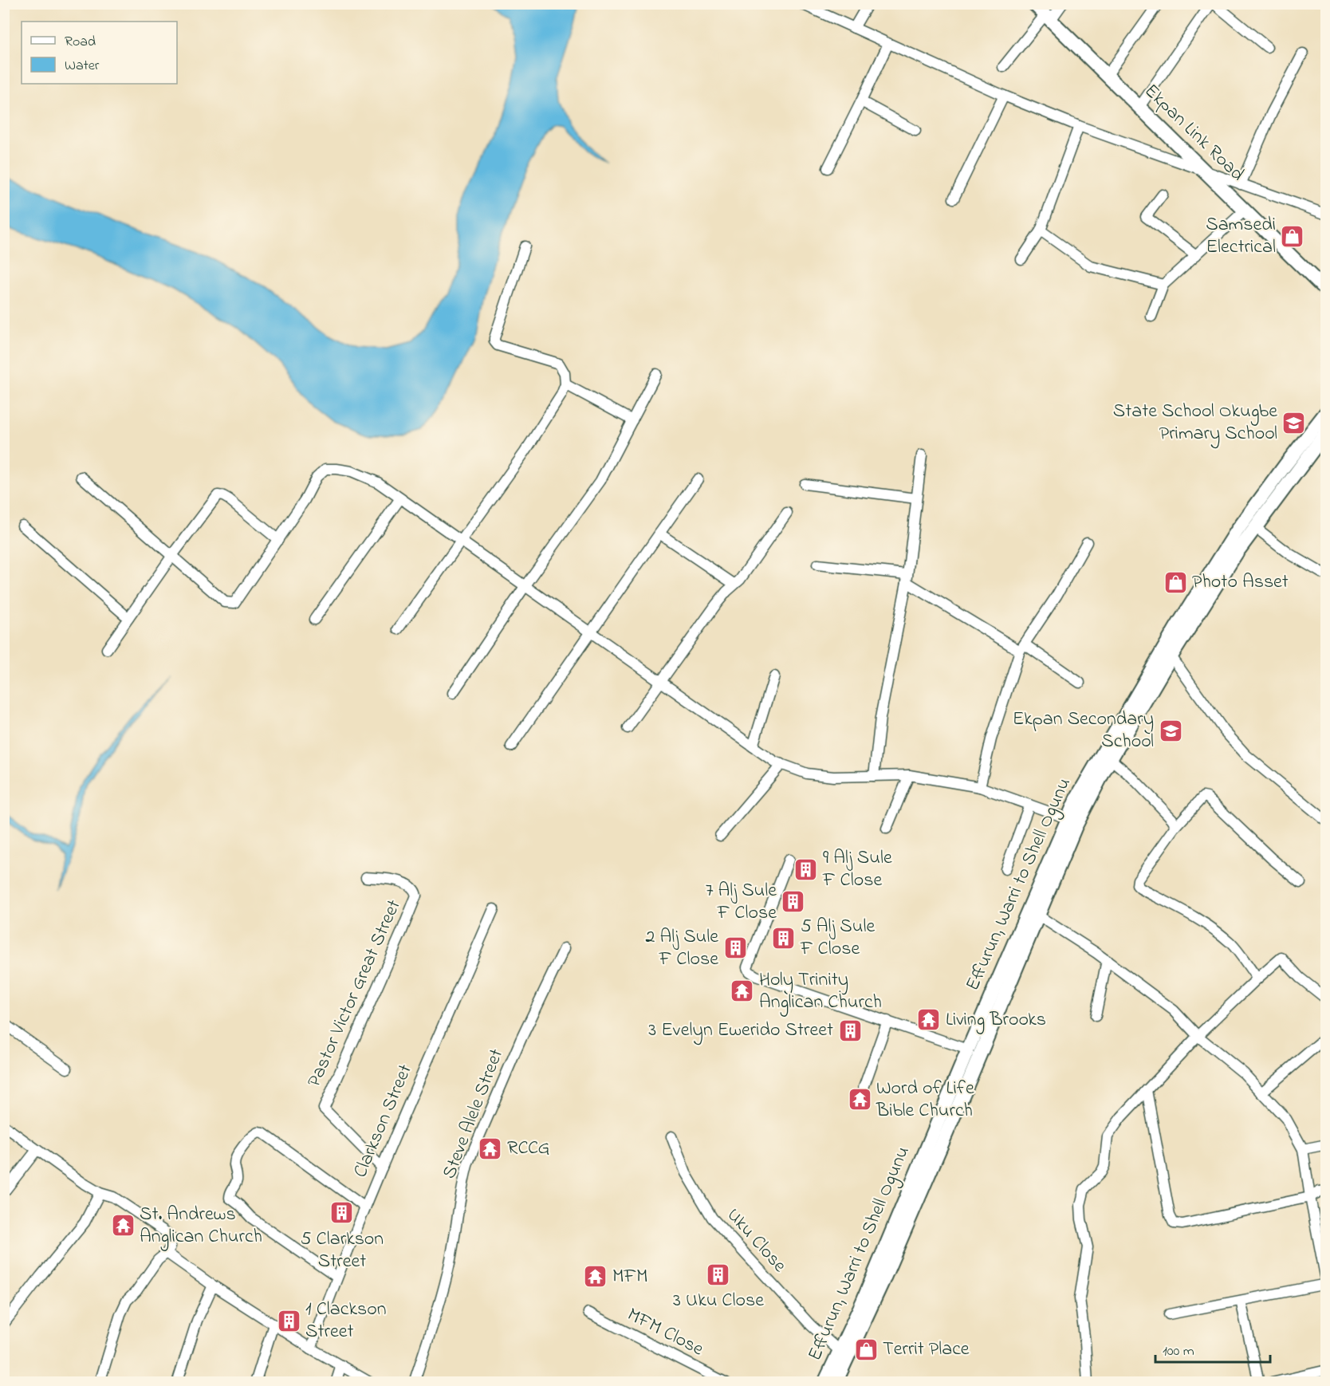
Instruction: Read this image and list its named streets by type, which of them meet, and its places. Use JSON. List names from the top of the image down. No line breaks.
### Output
{"streets":{"main road":["Ekpan Link Road","Effurun, Warri to Shell Ogunu"],"street":["Pastor Victor Great Street","Steve Alele Street","Clarkson Street","Uku Close","MFM Close"]},"crossings":[["Effurun, Warri to Shell Ogunu","Uku Close"],["Pastor Victor Great Street","Clarkson Street"]],"places":{"shop":["Samsedi Electrical","Photo Asset","Territ Place"],"school or university":["State School Okugbe Primary School","Ekpan Secondary School"],"building":["9 Alj Sule F Close","7 Alj Sule F Close","5 Alj Sule F Close","2 Alj Sule F Close","3 Evelyn Ewerido Street","5 Clarkson Street","3 Uku Close","1 Clackson Street"],"temple":["Holy Trinity Anglican Church","Living Brooks","Word of Life Bible Church","RCCG","St. Andrews Anglican Church","MFM"]},"legend":["Road","Water"],"scale_bar":"100 m"}
